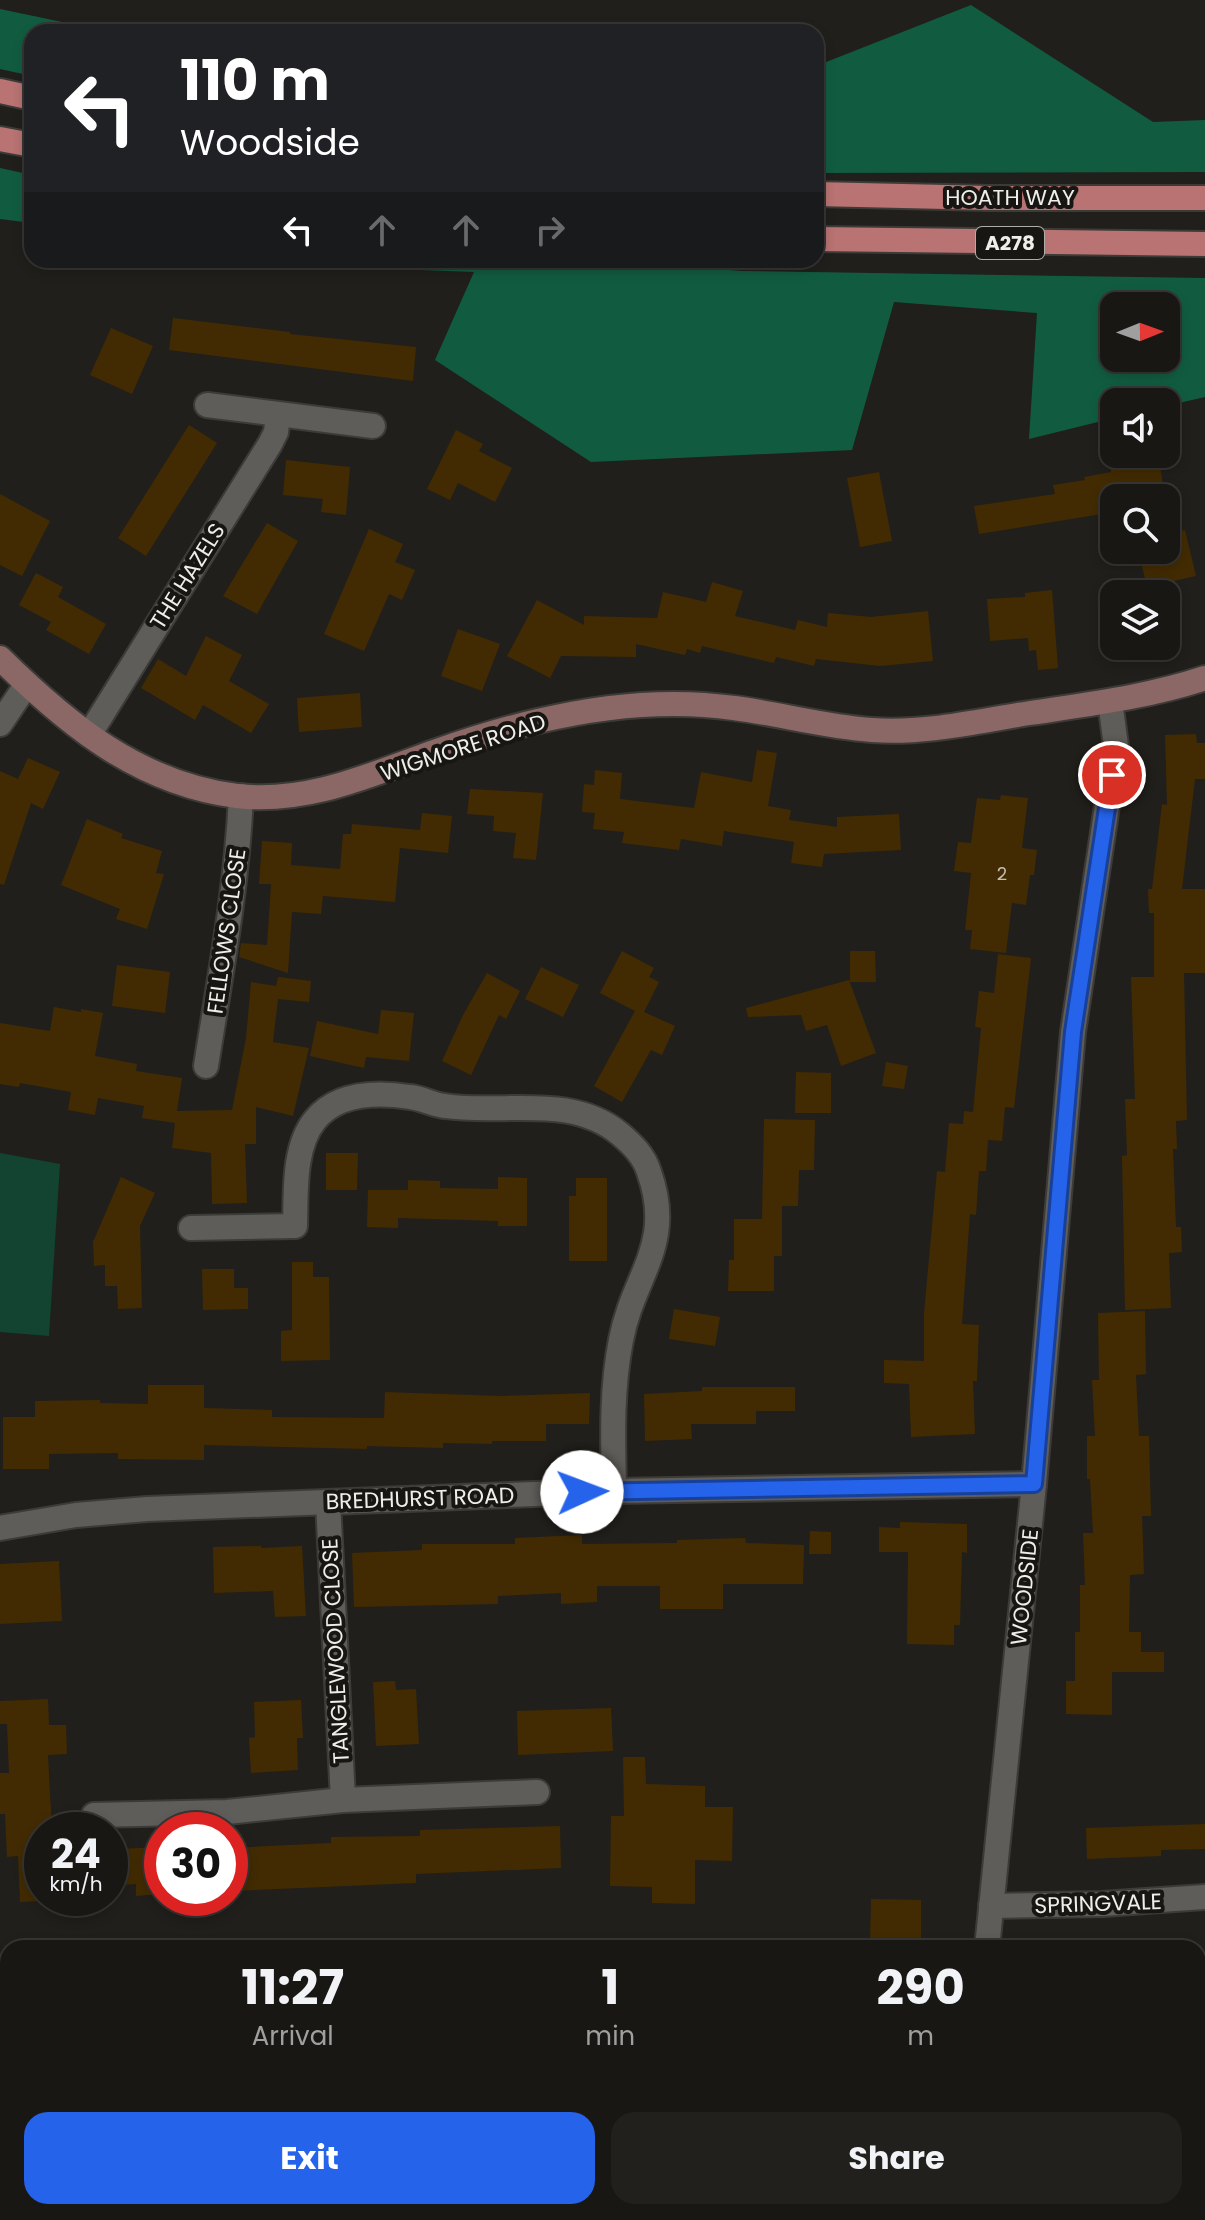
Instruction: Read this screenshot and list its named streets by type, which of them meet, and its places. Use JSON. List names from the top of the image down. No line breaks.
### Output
{"streets":{"main road":["HOATH WAY","A278"],"street":["THE HAZELS","WIGMORE ROAD","FELLOWS CLOSE","BREDHURST ROAD","WOODSIDE","TANGLEWOOD CLOSE","SPRINGVALE"]},"crossings":[["THE HAZELS","WIGMORE ROAD"],["WIGMORE ROAD","FELLOWS CLOSE"],["WIGMORE ROAD","WOODSIDE"],["BREDHURST ROAD","WOODSIDE"],["BREDHURST ROAD","TANGLEWOOD CLOSE"],["WOODSIDE","SPRINGVALE"]],"house_numbers":["2"],"north":"right","page":{"turn":["110 m","Woodside"],"speed":"24 km/h","limit":"30","eta":["11:27","Arrival","1","min","290","m"],"buttons":["Exit","Share"]}}
